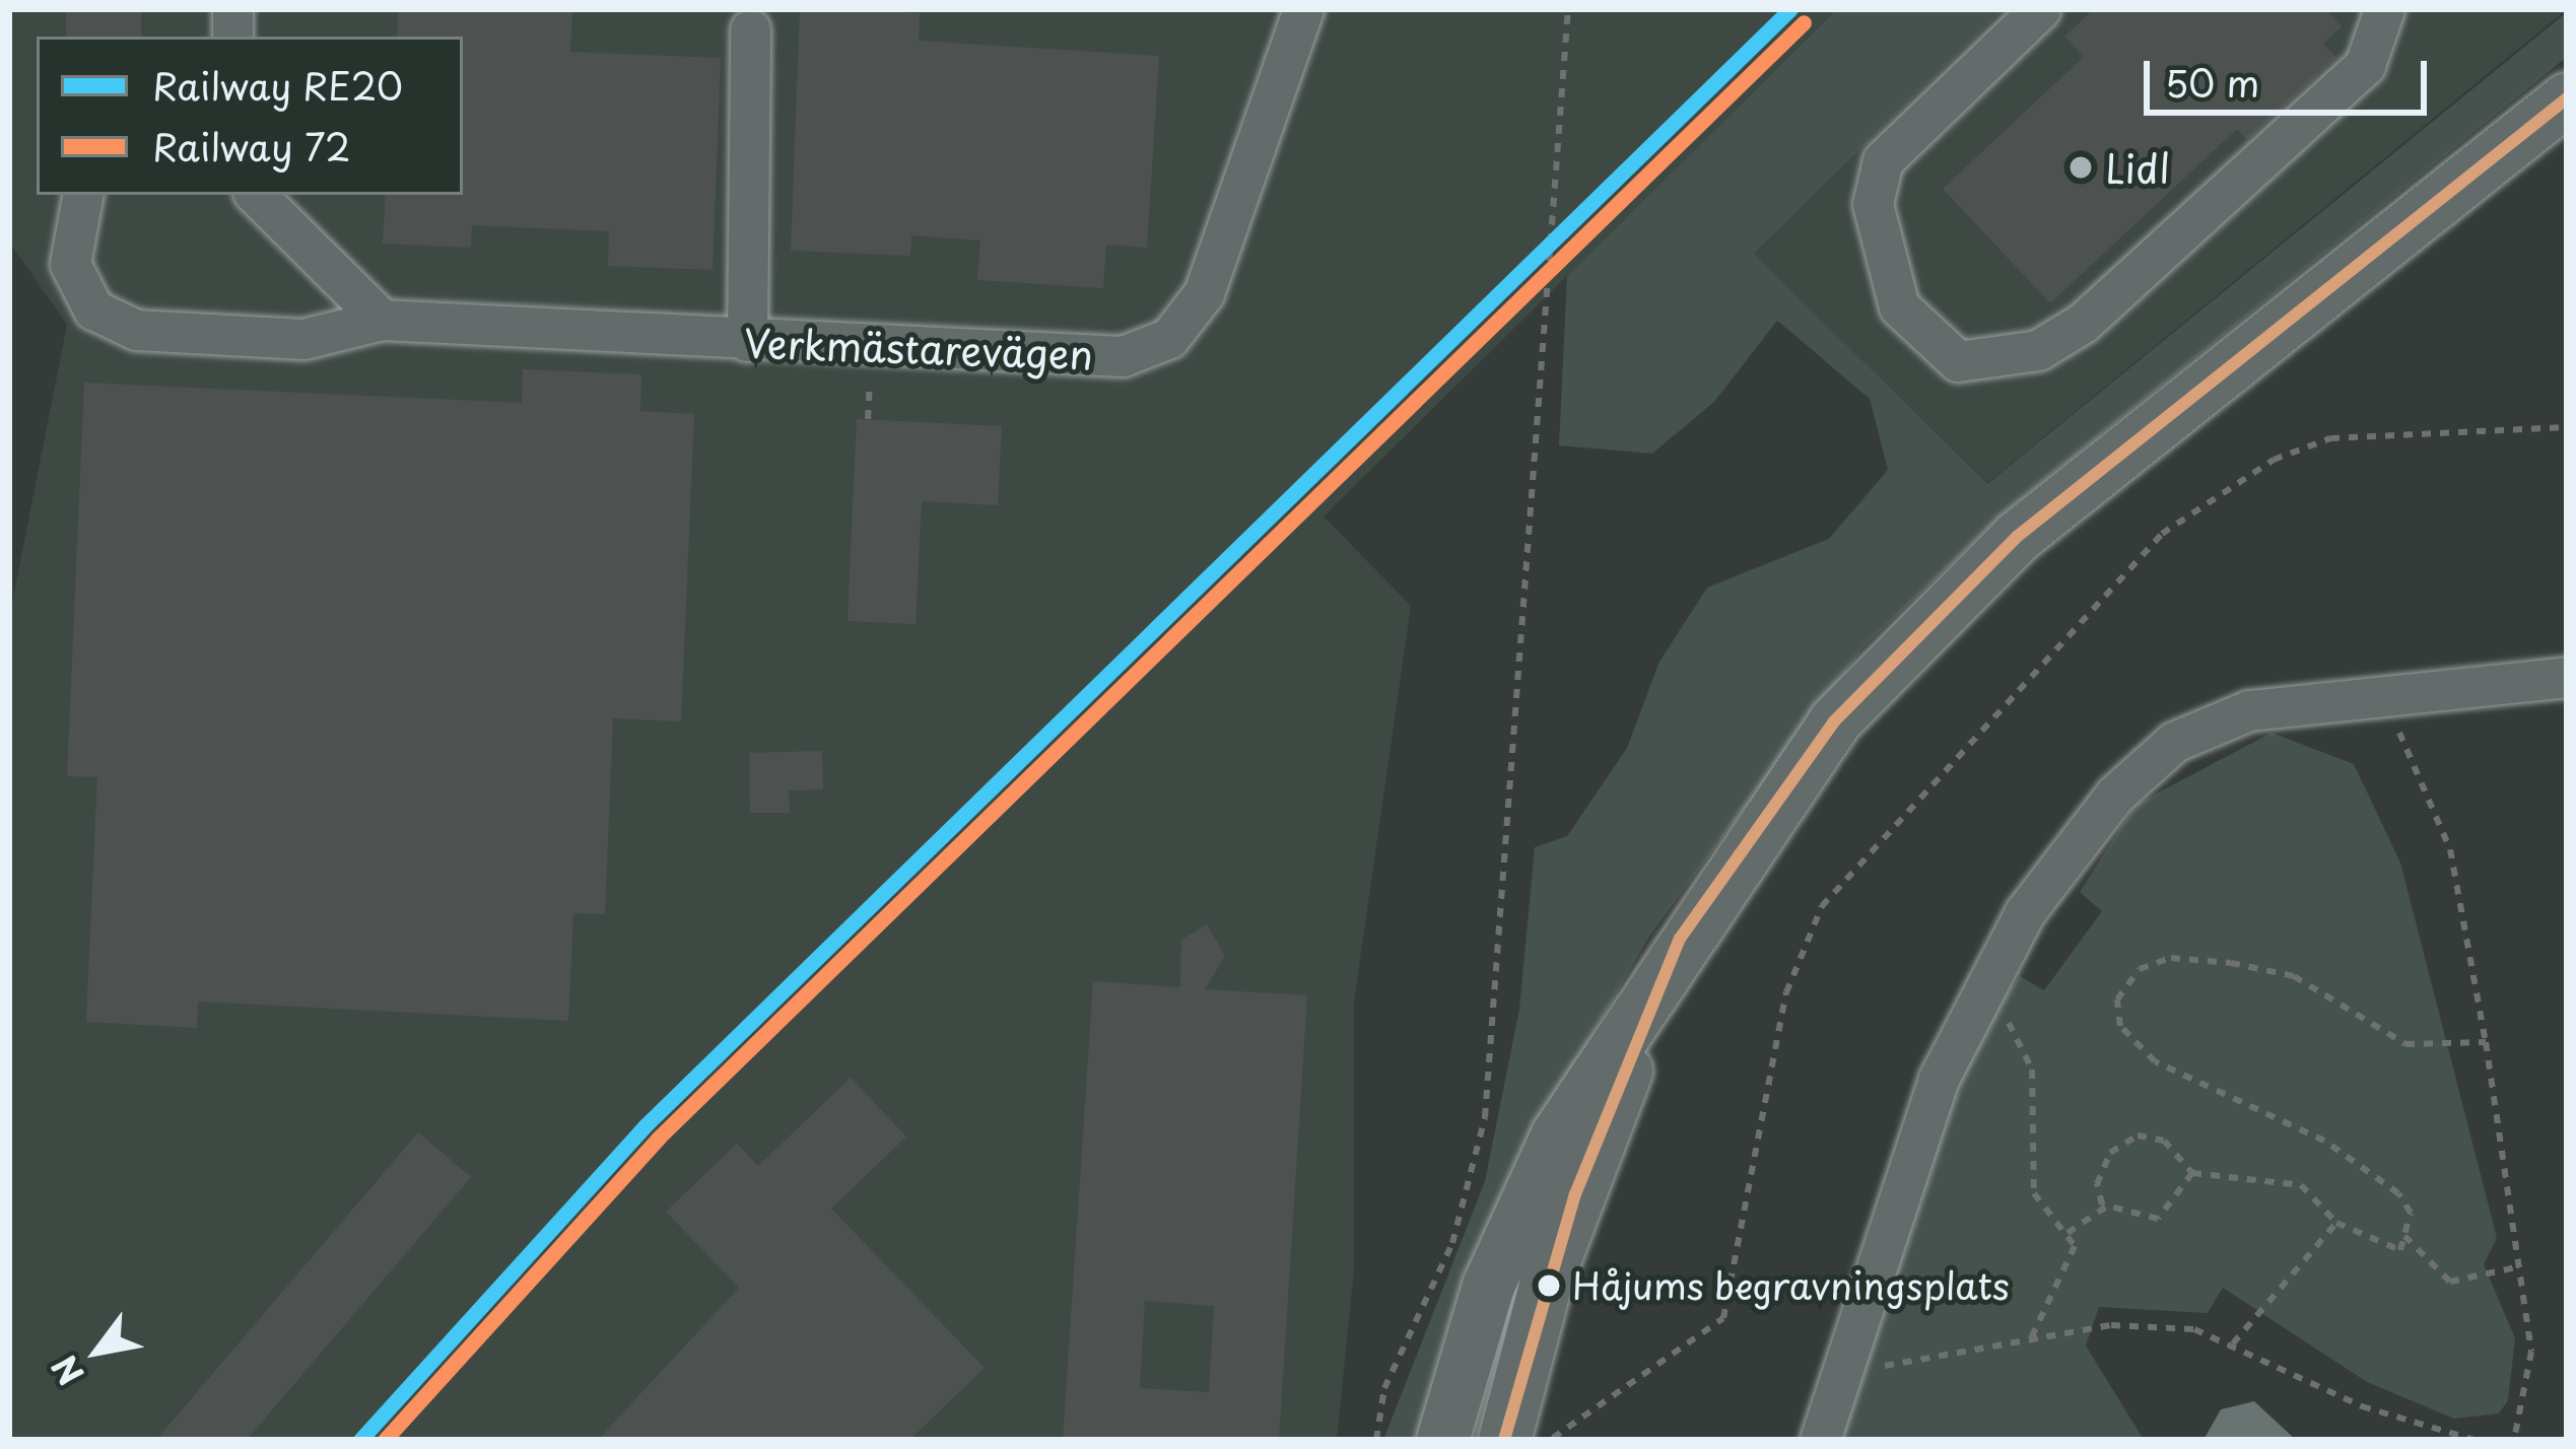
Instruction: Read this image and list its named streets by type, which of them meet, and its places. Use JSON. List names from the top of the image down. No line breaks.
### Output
{"streets":{"street":["Verkmästarevägen"]},"places":["Lidl","Håjums begravningsplats"],"lines":["rail line RE20","rail line 72"],"legend":["Railway RE20","Railway 72"],"scale_bar":"50 m","north":"bottom left"}
